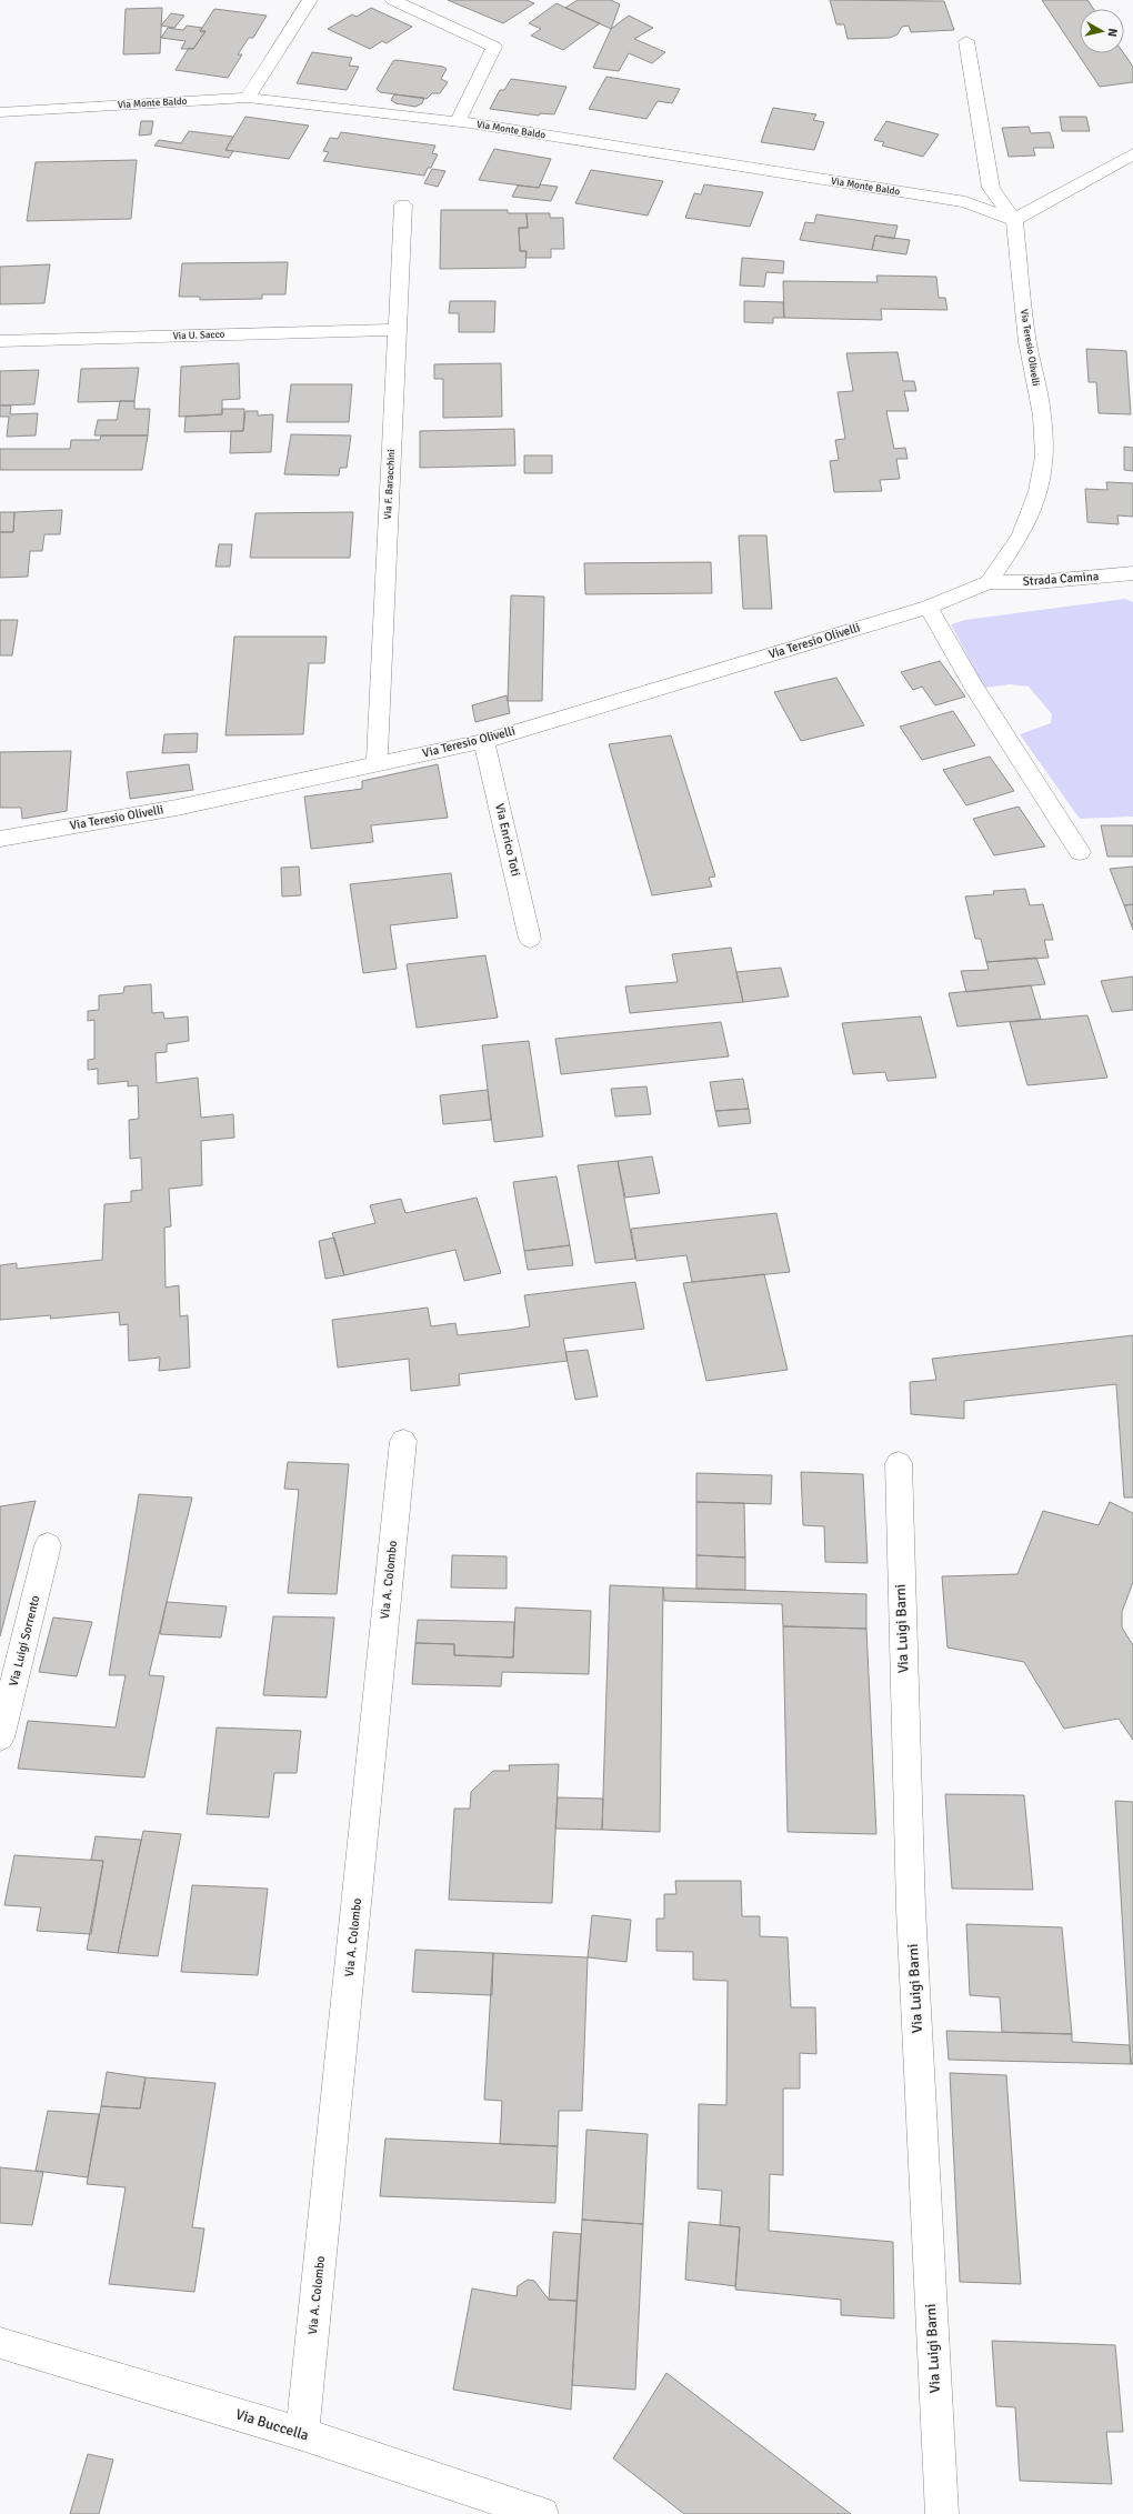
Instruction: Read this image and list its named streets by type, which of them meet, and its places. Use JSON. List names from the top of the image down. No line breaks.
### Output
{"streets":{"street":["Via Monte Baldo","Via U. Sacco","Via Teresio Olivelli","Via F. Baracchini","Strada Camina","Via Enrico Toti","Via A. Colombo","Via Luigi Barni","Via Luigi Sorrento","Via Buccella"]},"crossings":[["Via Monte Baldo","Via Teresio Olivelli"],["Via U. Sacco","Via F. Baracchini"],["Via Teresio Olivelli","Via F. Baracchini"],["Via Teresio Olivelli","Strada Camina"],["Via Teresio Olivelli","Via Enrico Toti"],["Via A. Colombo","Via Buccella"]],"north":"right"}
